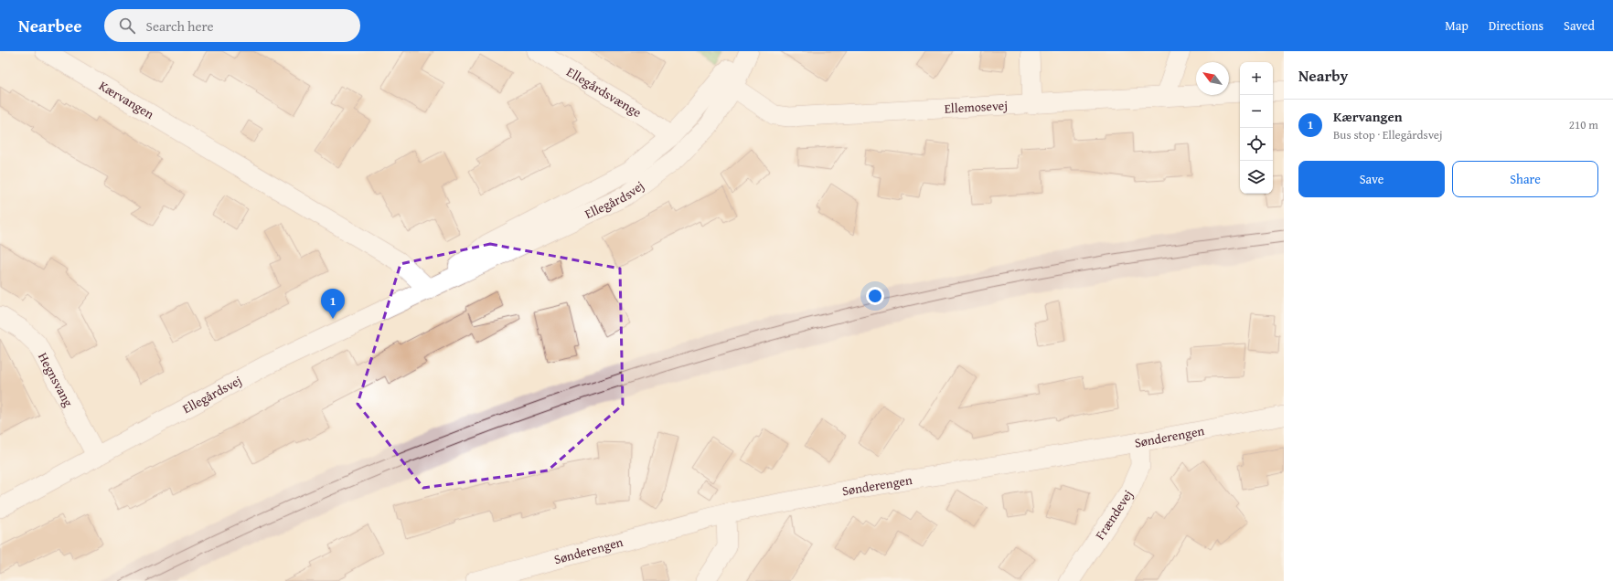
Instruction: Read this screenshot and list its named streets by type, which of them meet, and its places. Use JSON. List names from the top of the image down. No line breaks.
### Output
{"streets":{"street":["Ellegårdsvænge","Kærvangen","Ellemosevej","Ellegårdsvej","Hegnsvang","Sønderengen","Frændevej"]},"crossings":[["Ellegårdsvænge","Ellegårdsvej"],["Kærvangen","Ellegårdsvej"],["Ellemosevej","Ellegårdsvej"],["Ellegårdsvej","Hegnsvang"],["Sønderengen","Frændevej"]],"north":"top left","page":{"header":"Nearbee","search":"Search here","nav":["Map","Directions","Saved"],"heading":"Nearby","map_buttons":["+","−"],"list":[{"mark":"1","name":"Kærvangen","note":"Bus stop · Ellegårdsvej","value":"210 m"}],"buttons":["Save","Share"],"pins":"1"}}
